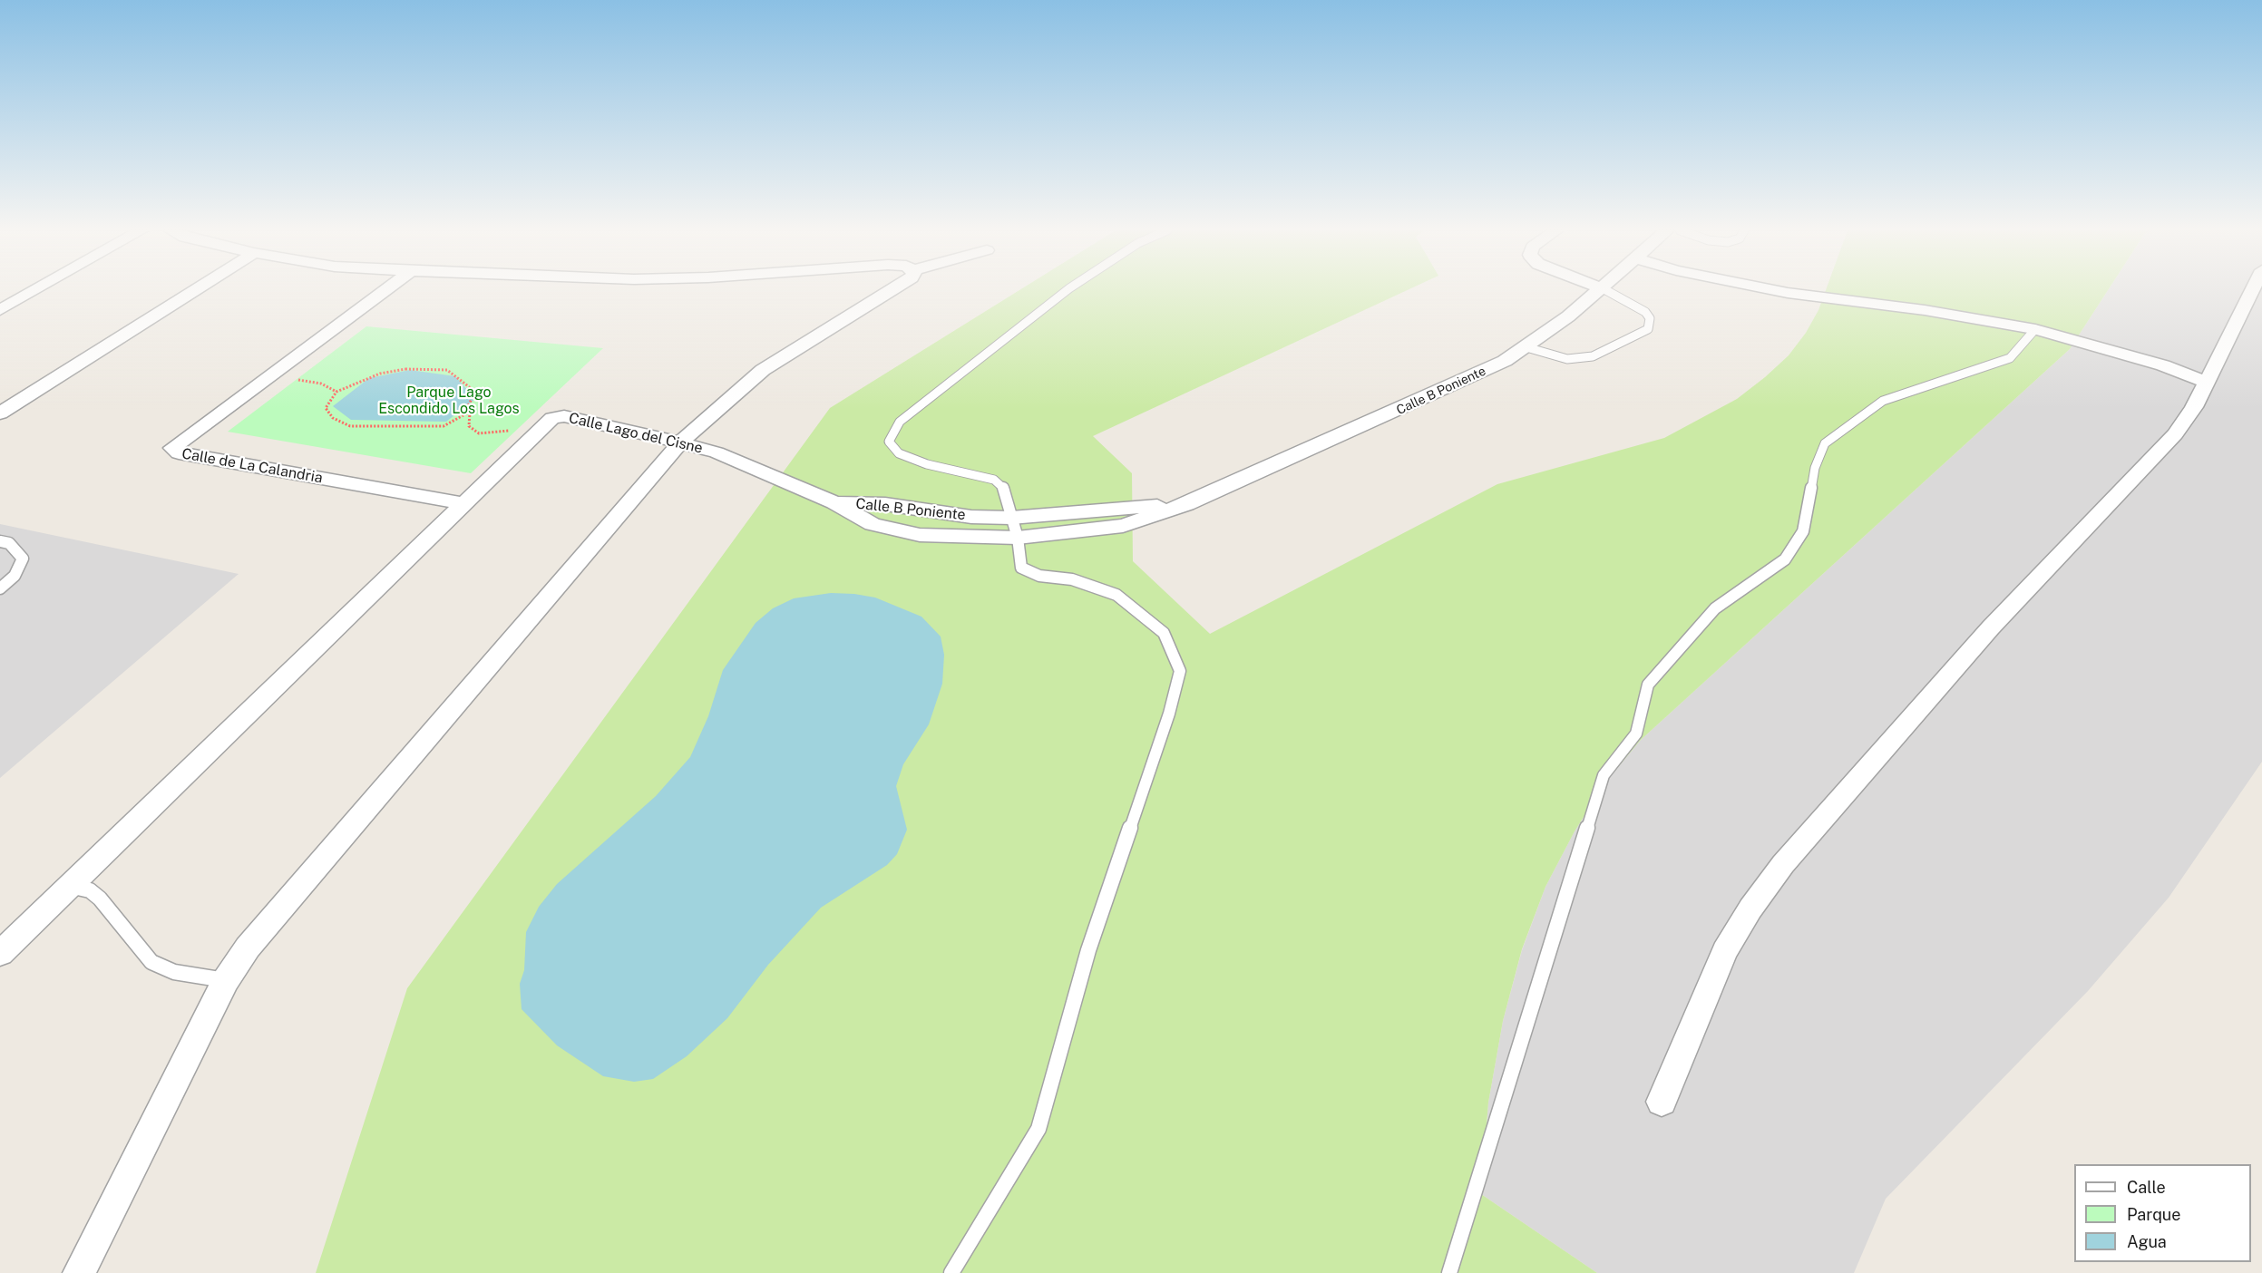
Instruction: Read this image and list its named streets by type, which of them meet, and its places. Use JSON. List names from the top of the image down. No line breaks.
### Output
{"streets":{"street":["Calle B Poniente","Calle Lago del Cisne","Calle de La Calandria"]},"crossings":[["Calle B Poniente","Calle Lago del Cisne"],["Calle Lago del Cisne","Calle de La Calandria"]],"parks":["Parque Lago Escondido Los Lagos"],"legend":["Calle","Parque","Agua"]}
